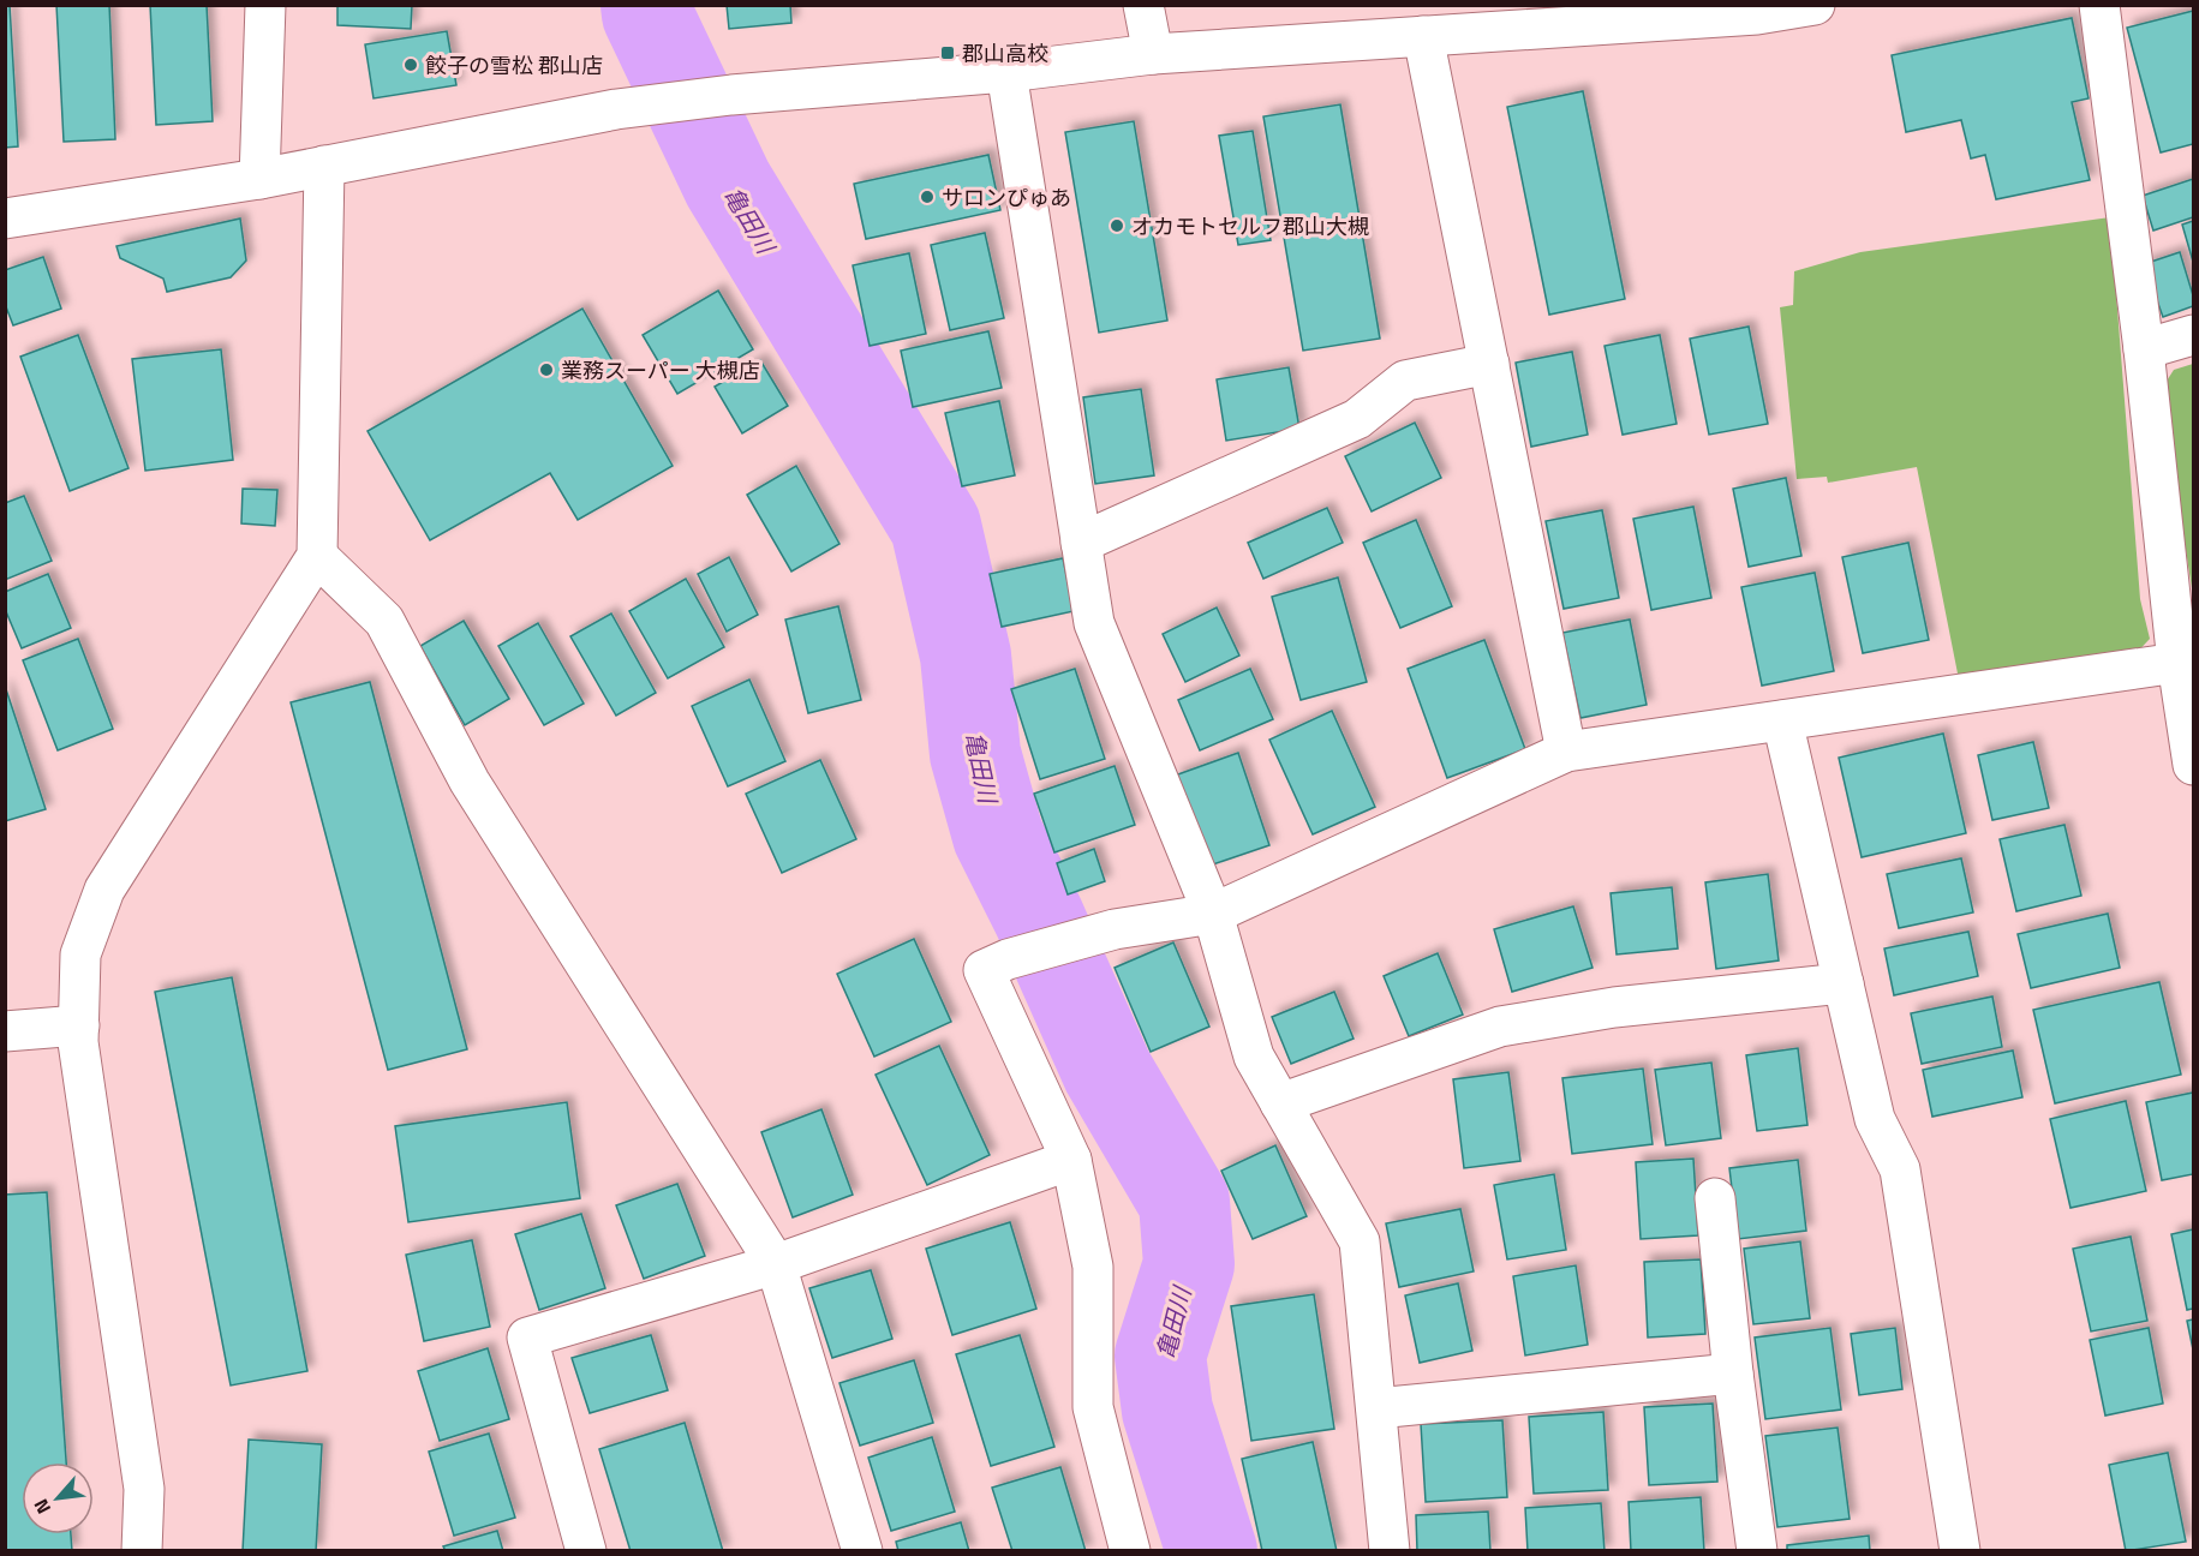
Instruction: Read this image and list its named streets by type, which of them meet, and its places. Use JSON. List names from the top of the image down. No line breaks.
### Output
{"water":["亀田川"],"places":{"transit":["郡山高校"],"other":["餃子の雪松 郡山店","サロンぴゅあ","オカモトセルフ郡山大槻","業務スーパー 大槻店"]},"north":"bottom left"}
